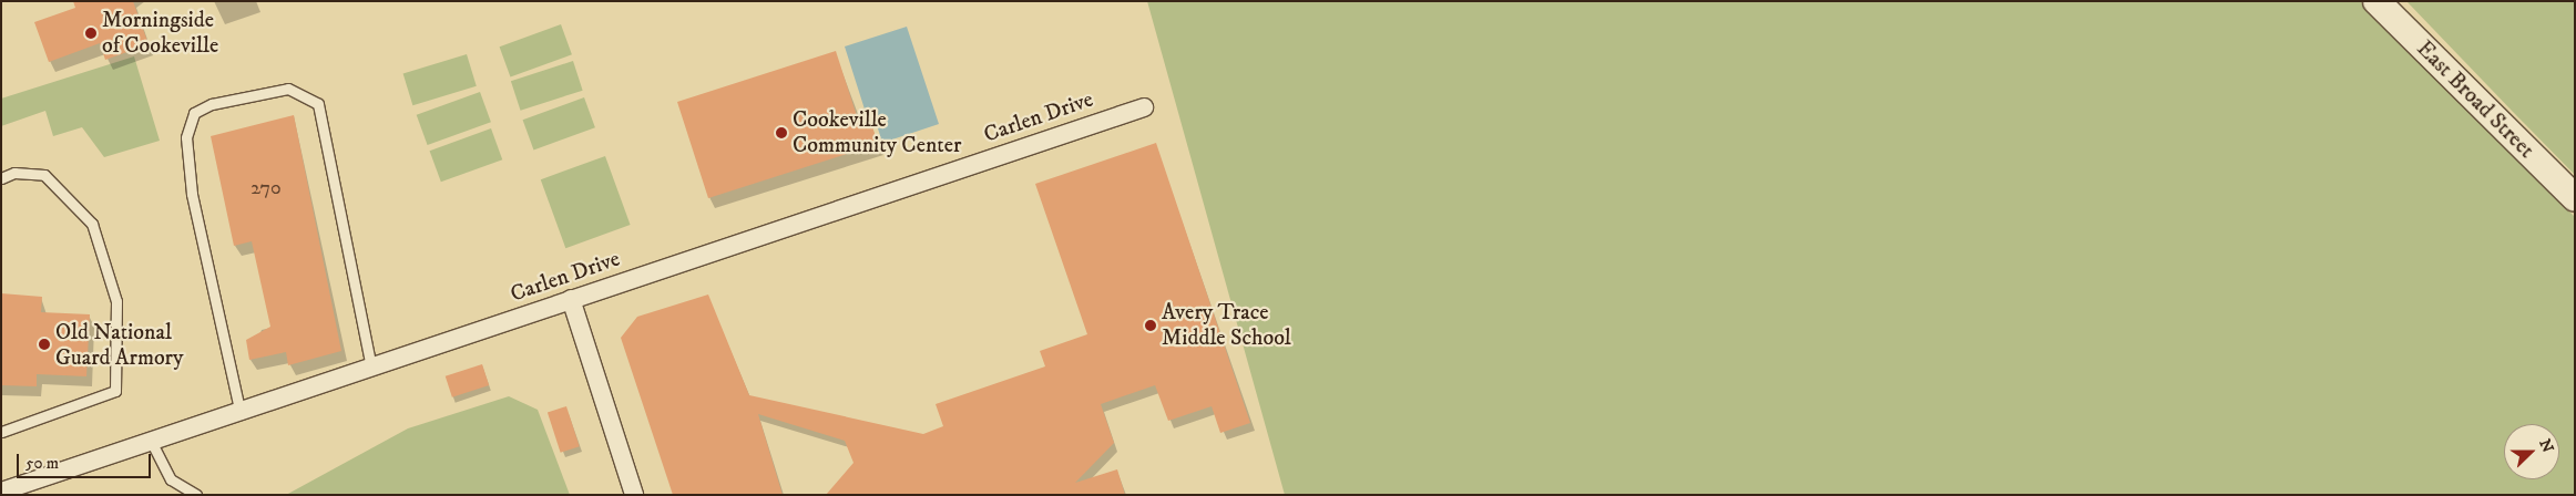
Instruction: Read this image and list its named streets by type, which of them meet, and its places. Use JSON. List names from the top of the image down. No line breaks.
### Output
{"streets":{"street":["East Broad Street","Carlen Drive"]},"places":["Morningside of Cookeville","Cookeville Community Center","Avery Trace Middle School","Old National Guard Armory"],"house_numbers":["270"],"scale_bar":"50 m","north":"right"}
